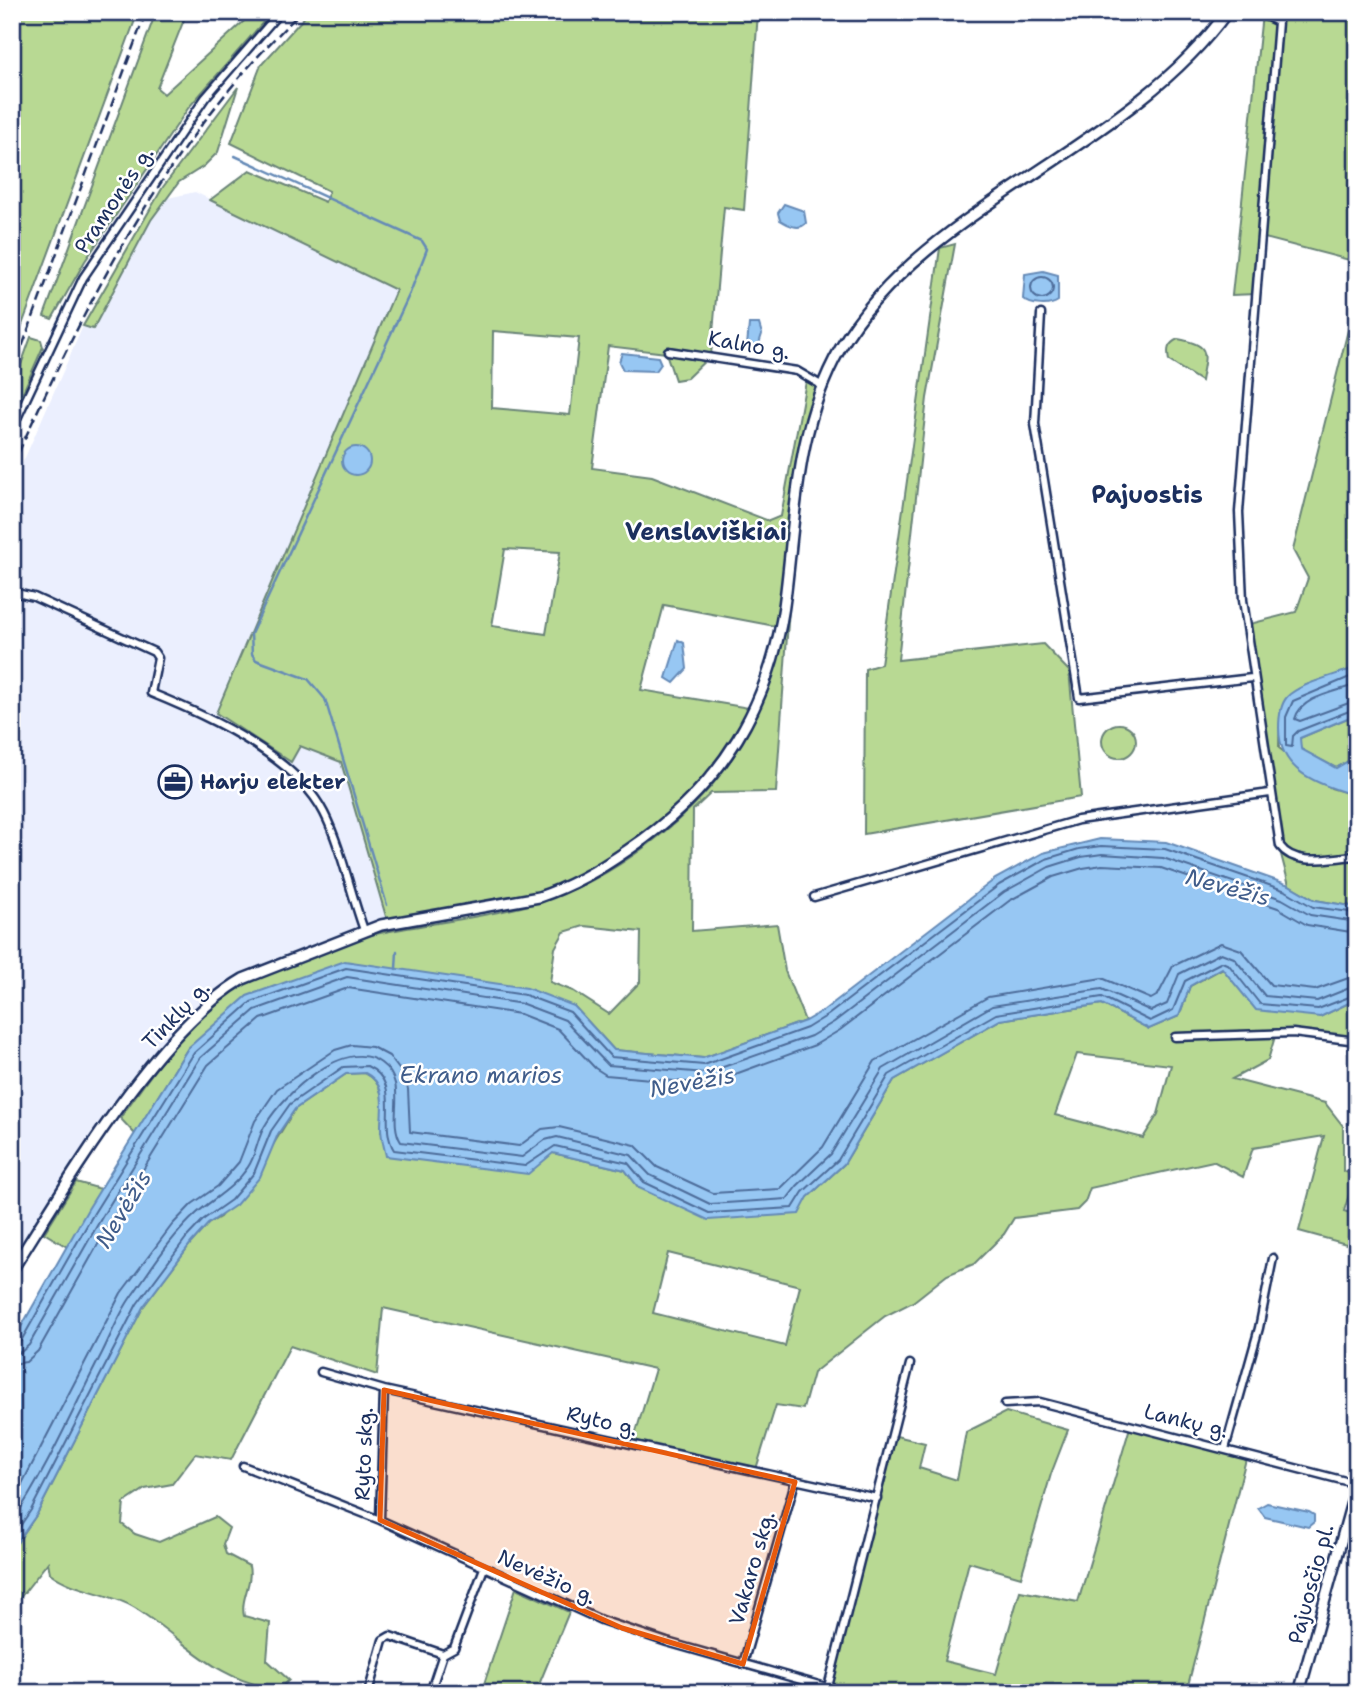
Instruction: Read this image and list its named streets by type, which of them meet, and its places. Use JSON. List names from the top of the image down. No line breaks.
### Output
{"streets":{"main road":["Tinklų g.","Pajuosčio pl."],"street":["Pramonės g.","Kalno g.","Ryto g.","Lankų g.","Ryto skg.","Vakaro skg.","Nevėžio g."]},"crossings":[["Kalno g.","Tinklų g."],["Ryto g.","Ryto skg."],["Ryto g.","Vakaro skg."],["Lankų g.","Pajuosčio pl."],["Ryto skg.","Nevėžio g."],["Vakaro skg.","Nevėžio g."]],"districts":["Pajuostis","Venslaviškiai"],"water":["Nevėžis","Ekrano marios"],"places":{"office":["Harju elekter"]}}
